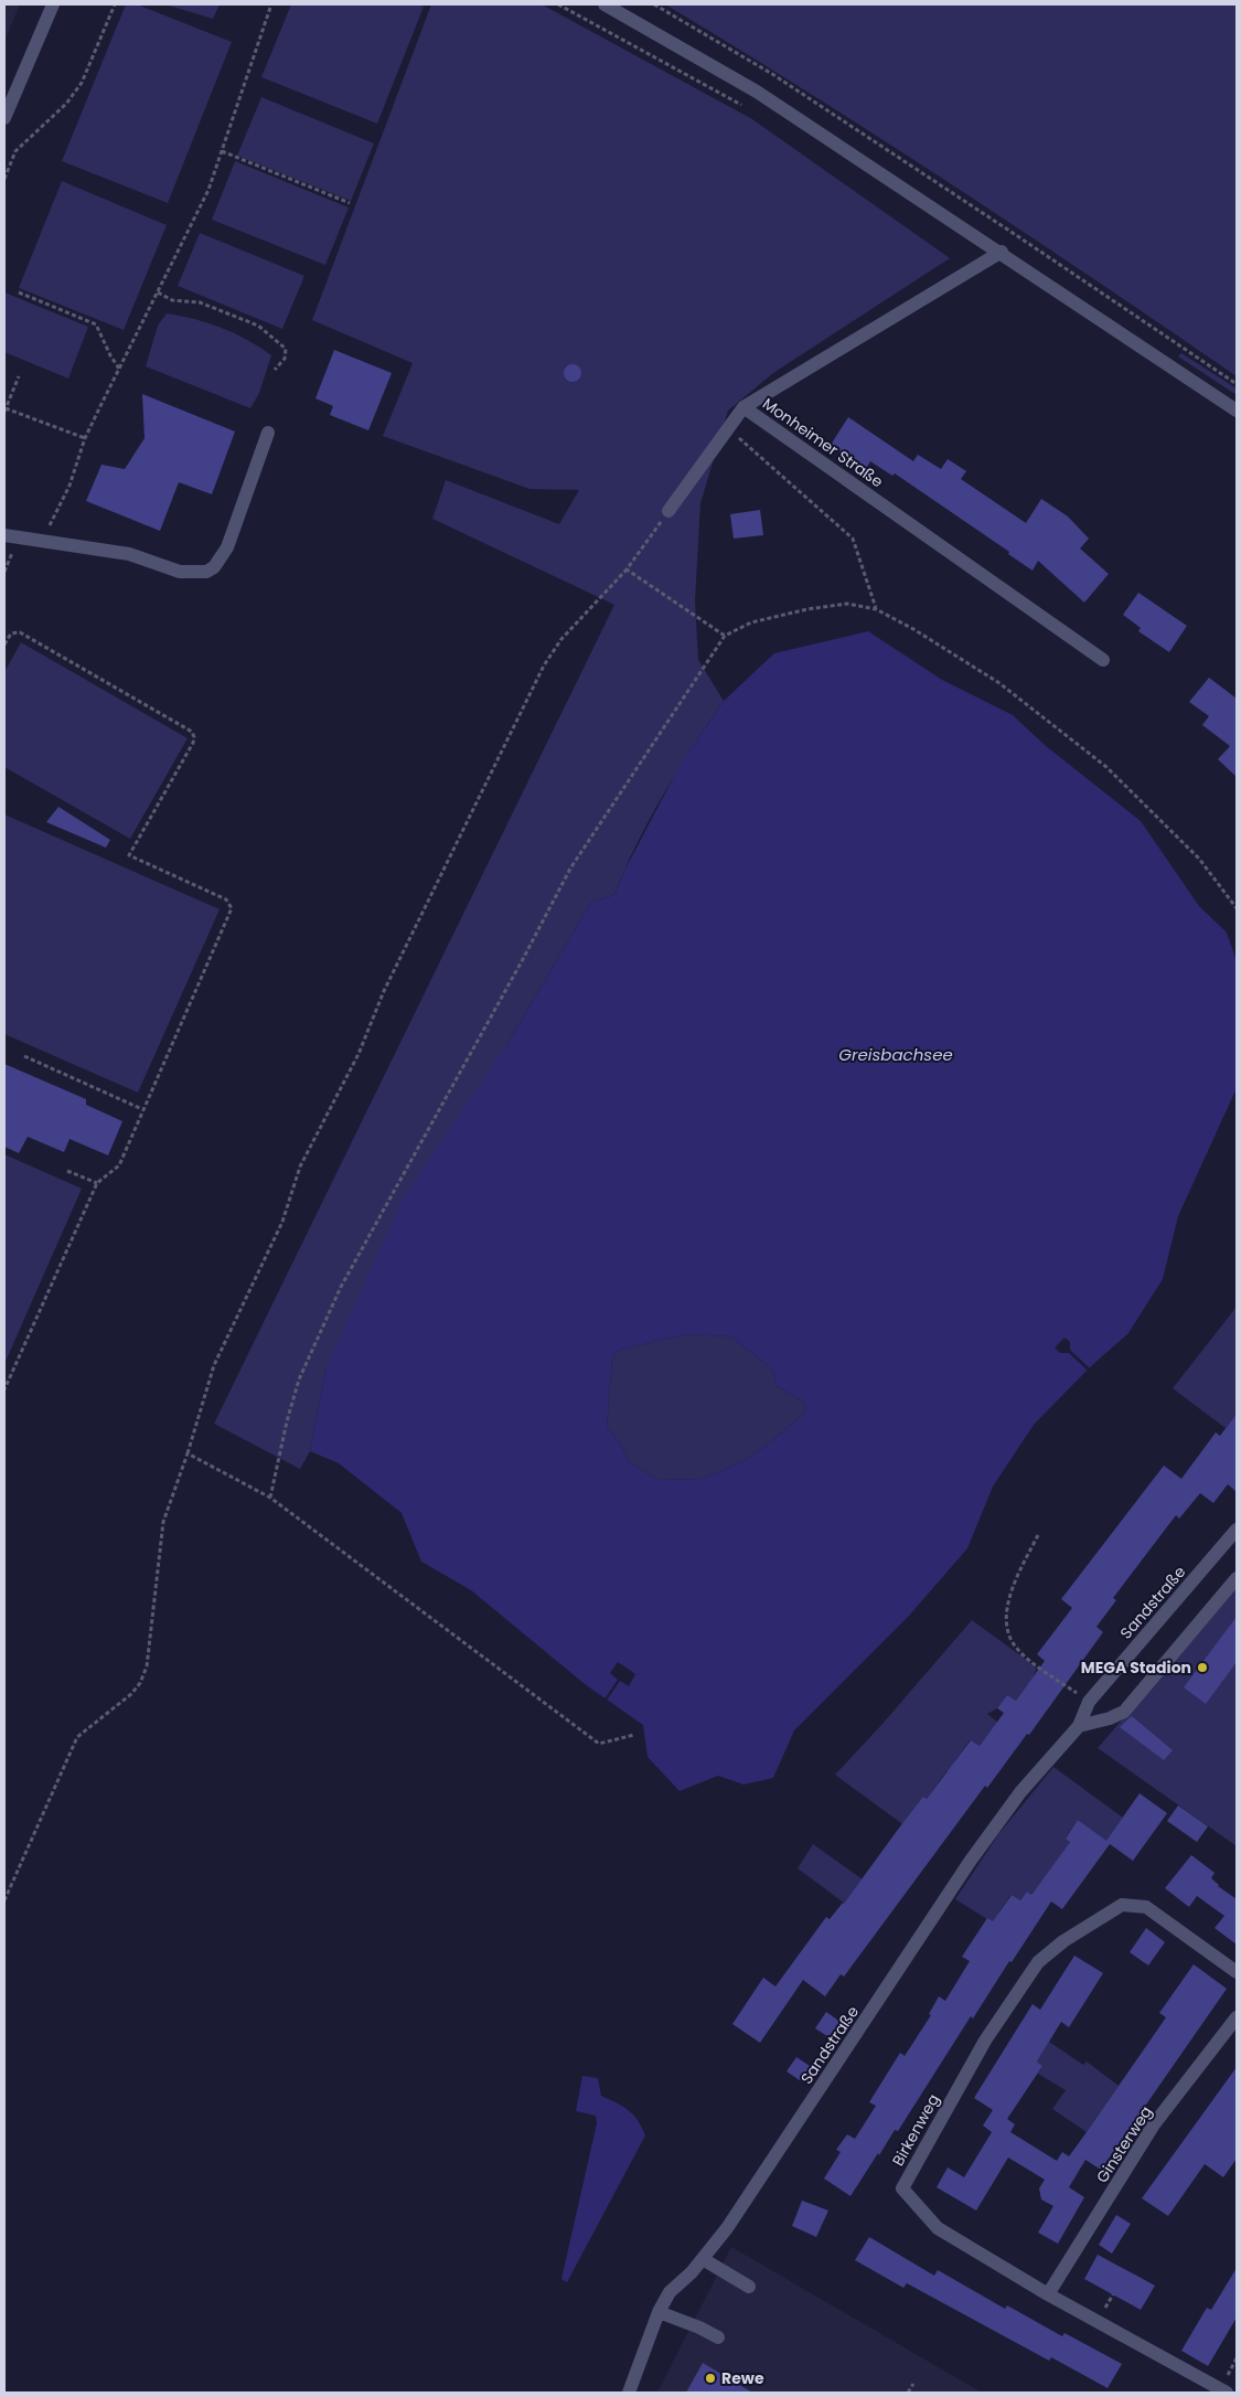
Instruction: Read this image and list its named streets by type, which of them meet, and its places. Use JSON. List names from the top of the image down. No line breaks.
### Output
{"streets":{"street":["Monheimer Straße","Sandstraße","Birkenweg","Ginsterweg"]},"crossings":[["Birkenweg","Ginsterweg"]],"water":["Greisbachsee"],"places":["MEGA Stadion","Rewe"]}
